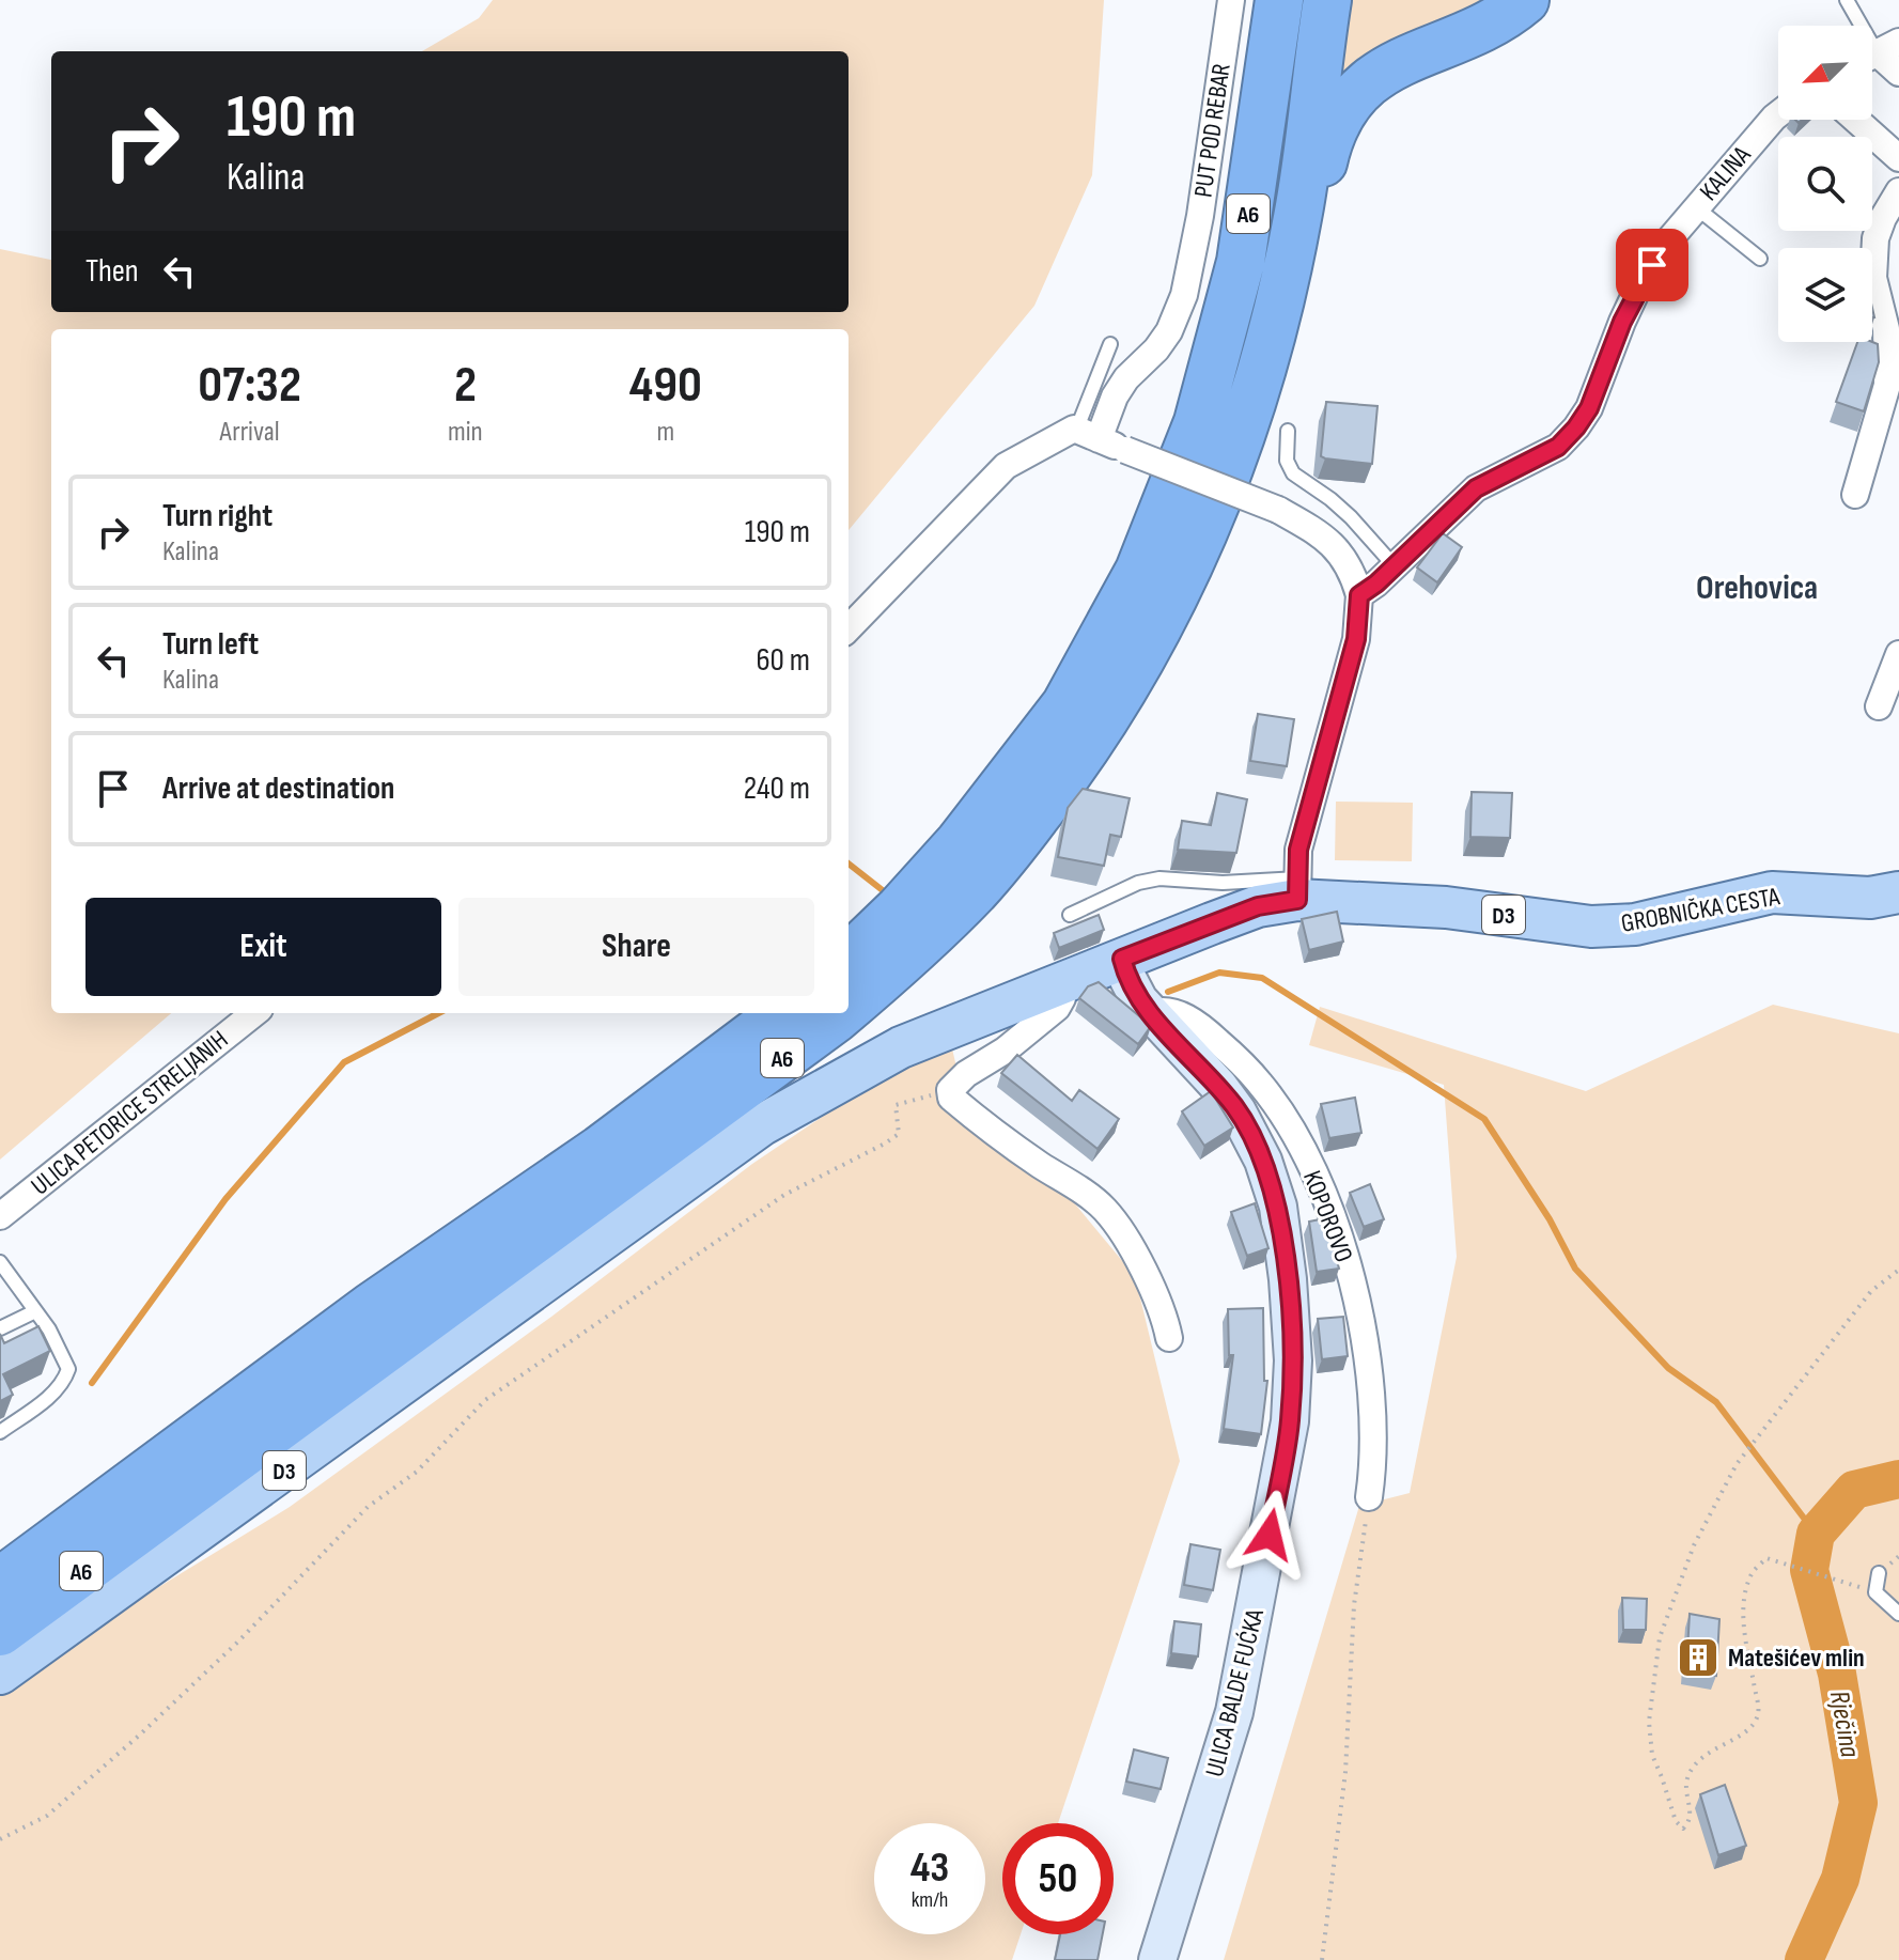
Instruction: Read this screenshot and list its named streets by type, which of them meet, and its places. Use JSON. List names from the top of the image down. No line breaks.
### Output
{"streets":{"highway":["A6"],"main road":["GROBNIČKA CESTA","D3","ULICA BALDE FUĆKA"],"street":["PUT POD REBAR","KALINA","ULICA PETORICE STRELJANIH","KOPOROVO"]},"crossings":[["GROBNIČKA CESTA","D3"],["D3","ULICA BALDE FUĆKA"],["KOPOROVO","ULICA BALDE FUĆKA"]],"districts":["Orehovica"],"water":["Rječina"],"places":{"building":["Matešićev mlin"]},"north":"bottom left","page":{"turn":["190 m","Kalina"],"then":"Then","eta":["07:32","Arrival","2","min","490","m"],"list":[{"name":"Turn right","note":"Kalina","value":"190 m"},{"name":"Turn left","note":"Kalina","value":"60 m"},{"name":"Arrive at destination","value":"240 m"}],"buttons":["Exit","Share"],"speed":"43 km/h","limit":"50"}}
